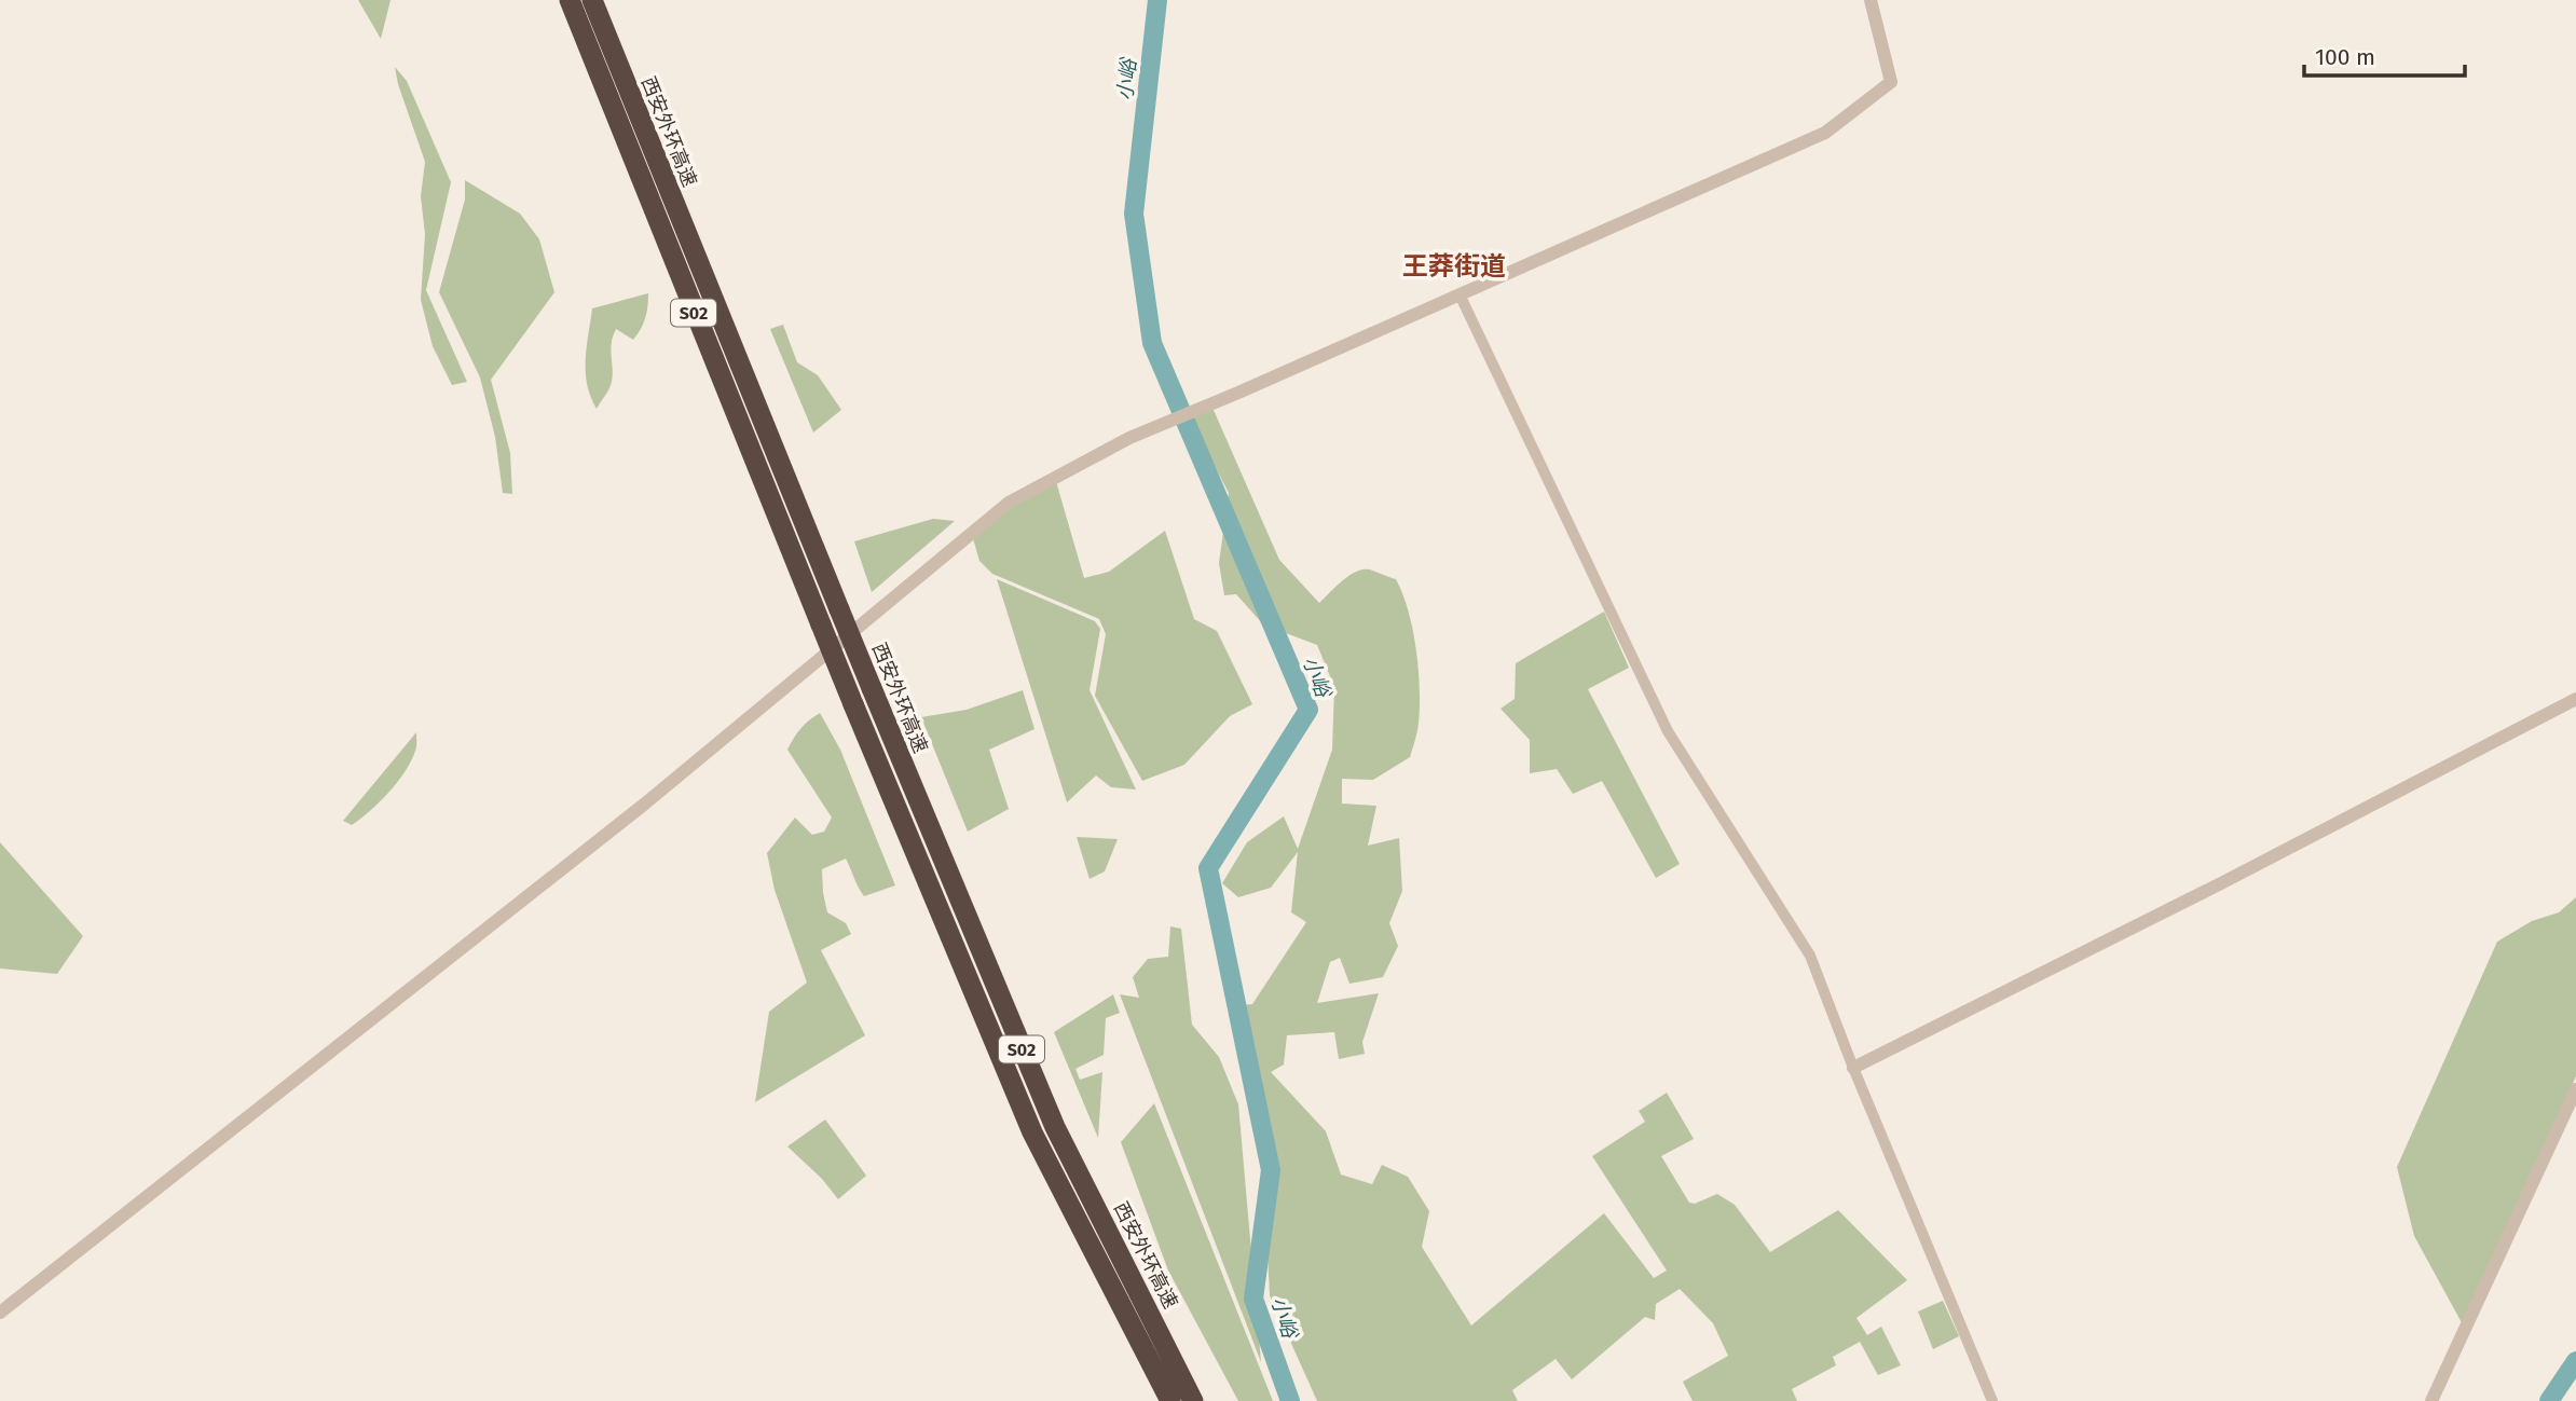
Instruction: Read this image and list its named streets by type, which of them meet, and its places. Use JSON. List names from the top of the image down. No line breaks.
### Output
{"streets":{"highway":["西安外环高速","S02"]},"districts":["王莽街道"],"water":["小峪"],"scale_bar":"100 m"}
